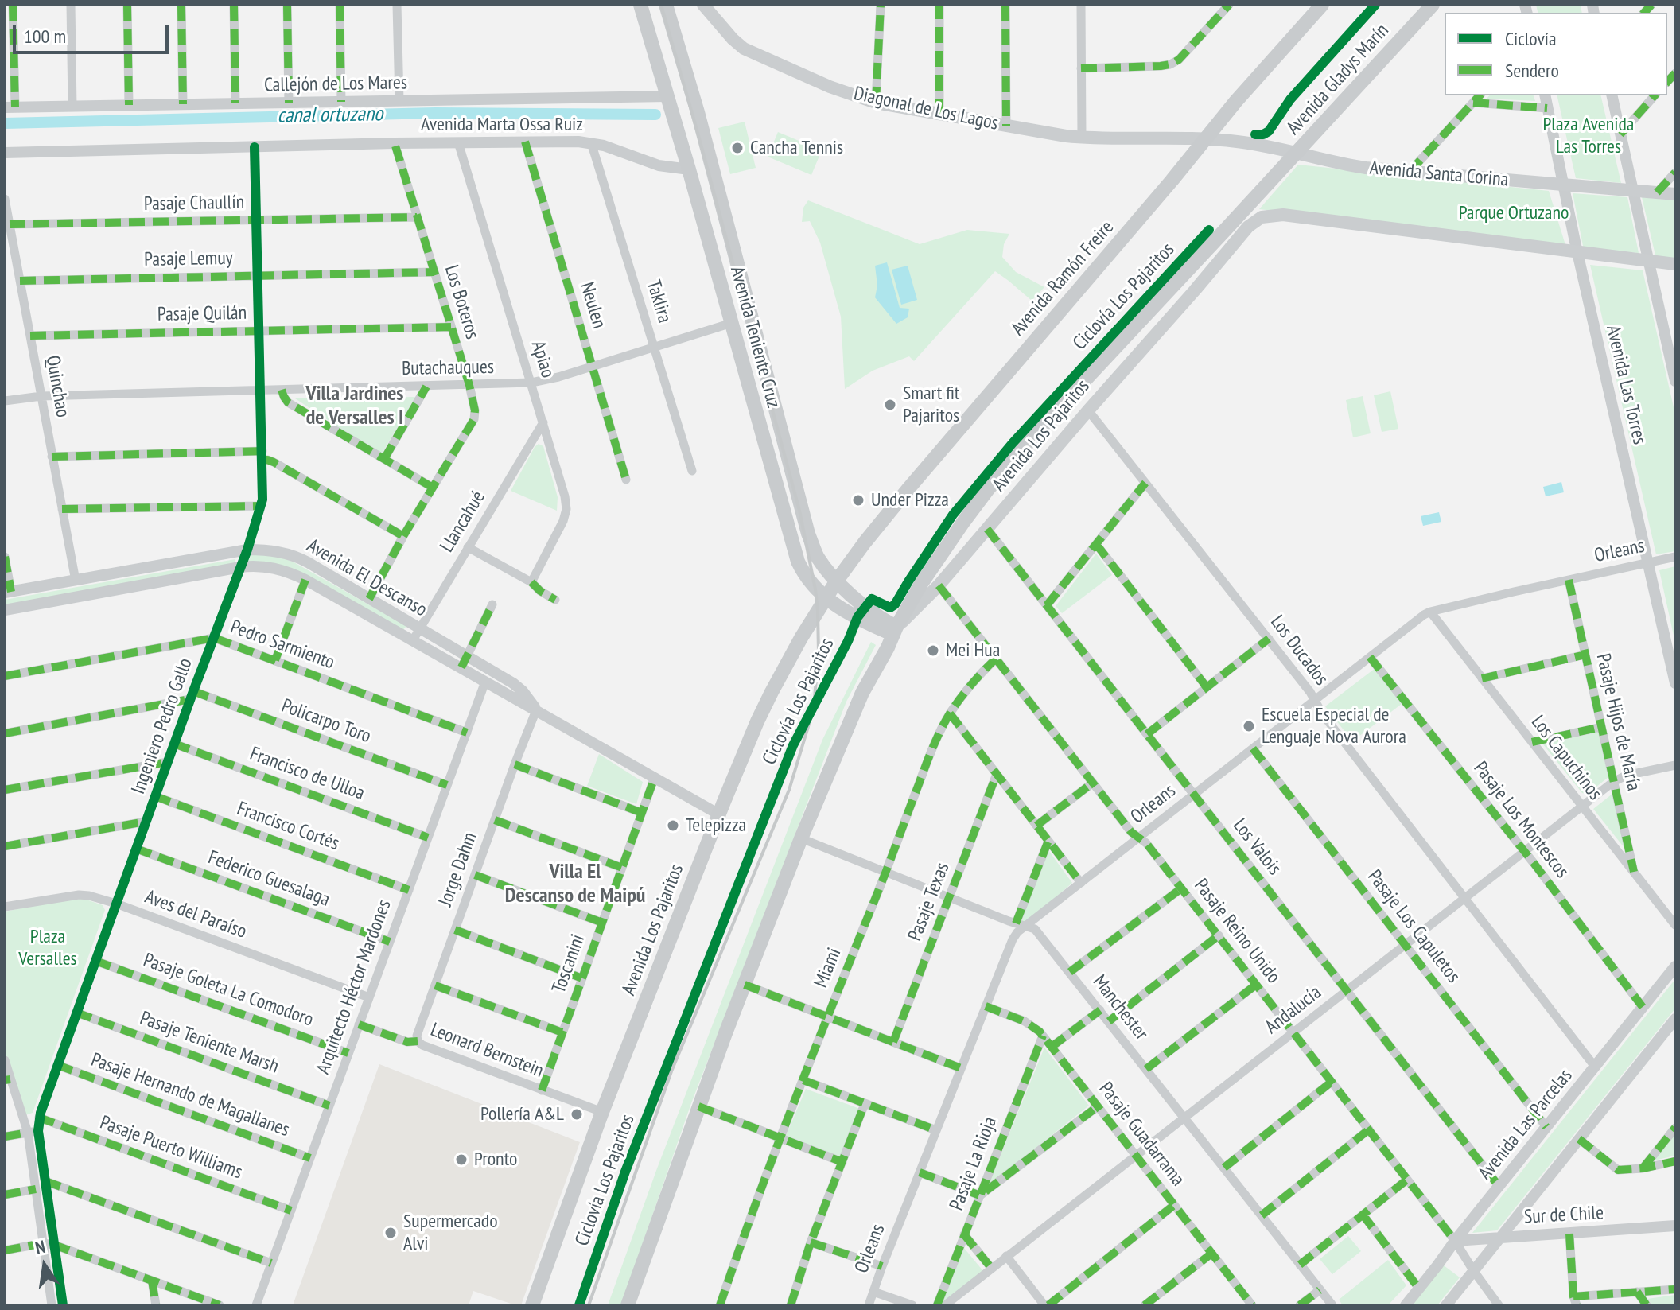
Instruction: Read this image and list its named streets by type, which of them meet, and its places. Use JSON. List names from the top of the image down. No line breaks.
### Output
{"streets":{"main road":["Avenida Gladys Marín","Diagonal de Los Lagos","Avenida Santa Corina","Avenida Ramón Freire","Avenida Teniente Cruz","Avenida Los Pajaritos"],"street":["Callejón de Los Mares","Avenida Marta Ossa Ruiz","Pasaje Chaullín","Pasaje Lemuy","Taklira","Los Boteros","Neulen","Pasaje Quilán","Apiao","Butachauques","Avenida Las Torres","Quinchao","Llancahué","Orleans","Avenida El Descanso","Pedro Sarmiento","Los Ducados","Policarpo Toro","Pasaje Hijos de María","Ingeniero Pedro Gallo","Los Capuchinos","Francisco de Ulloa","Pasaje Los Montescos","Francisco Cortés","Los Valois","Jorge Dahm","Federico Guesalaga","Pasaje Texas","Aves del Paraíso","Pasaje Los Capuletos","Pasaje Reino Unido","Toscanini","Miami","Arquitecto Héctor Mardones","Pasaje Goleta La Comodoro","Manchester","Andalucía","Pasaje Teniente Marsh","Leonard Bernstein","Pasaje Hernando de Magallanes","Avenida Las Parcelas","Pasaje Guadarrama","Pasaje Puerto Williams","Pasaje La Rioja","Sur de Chile"],"cycle path":["Ciclovía Los Pajaritos"]},"crossings":[["Avenida Gladys Marín","Avenida Santa Corina"],["Avenida Gladys Marín","Avenida Los Pajaritos"],["Callejón de Los Mares","Avenida Teniente Cruz"],["Diagonal de Los Lagos","Avenida Santa Corina"],["Diagonal de Los Lagos","Avenida Ramón Freire"],["Avenida Marta Ossa Ruiz","Taklira"],["Avenida Marta Ossa Ruiz","Los Boteros"],["Avenida Marta Ossa Ruiz","Neulen"],["Avenida Marta Ossa Ruiz","Avenida Teniente Cruz"],["Avenida Marta Ossa Ruiz","Apiao"],["Avenida Marta Ossa Ruiz","Ingeniero Pedro Gallo"],["Avenida Santa Corina","Avenida Ramón Freire"],["Avenida Santa Corina","Avenida Las Torres"],["Avenida Santa Corina","Avenida Los Pajaritos"],["Pasaje Chaullín","Los Boteros"],["Pasaje Chaullín","Quinchao"],["Pasaje Chaullín","Ingeniero Pedro Gallo"],["Pasaje Lemuy","Los Boteros"],["Pasaje Lemuy","Quinchao"],["Pasaje Lemuy","Ingeniero Pedro Gallo"],["Avenida Ramón Freire","Avenida Teniente Cruz"],["Avenida Ramón Freire","Avenida Los Pajaritos"],["Taklira","Butachauques"],["Los Boteros","Pasaje Quilán"],["Los Boteros","Butachauques"],["Los Boteros","Avenida El Descanso"],["Neulen","Butachauques"],["Pasaje Quilán","Quinchao"],["Pasaje Quilán","Ingeniero Pedro Gallo"],["Avenida Teniente Cruz","Butachauques"],["Avenida Teniente Cruz","Avenida Los Pajaritos"],["Apiao","Butachauques"],["Apiao","Llancahué"],["Butachauques","Quinchao"],["Butachauques","Ingeniero Pedro Gallo"],["Avenida Las Torres","Avenida Los Pajaritos"],["Avenida Las Torres","Orleans"],["Quinchao","Avenida El Descanso"],["Avenida Los Pajaritos","Avenida El Descanso"],["Avenida Los Pajaritos","Los Ducados"],["Avenida Los Pajaritos","Los Valois"],["Avenida Los Pajaritos","Pasaje Reino Unido"],["Avenida Los Pajaritos","Manchester"],["Avenida Los Pajaritos","Leonard Bernstein"],["Llancahué","Avenida El Descanso"],["Orleans","Los Ducados"],["Orleans","Pasaje Hijos de María"],["Orleans","Los Capuchinos"],["Orleans","Pasaje Los Montescos"],["Orleans","Los Valois"],["Orleans","Pasaje Los Capuletos"],["Orleans","Pasaje Reino Unido"],["Orleans","Manchester"],["Orleans","Pasaje Guadarrama"],["Avenida El Descanso","Ingeniero Pedro Gallo"],["Avenida El Descanso","Jorge Dahm"],["Avenida El Descanso","Toscanini"],["Avenida El Descanso","Arquitecto Héctor Mardones"],["Pedro Sarmiento","Ingeniero Pedro Gallo"],["Pedro Sarmiento","Arquitecto Héctor Mardones"],["Los Ducados","Andalucía"],["Los Ducados","Avenida Las Parcelas"],["Policarpo Toro","Ingeniero Pedro Gallo"],["Policarpo Toro","Arquitecto Héctor Mardones"],["Pasaje Hijos de María","Los Capuchinos"],["Pasaje Hijos de María","Andalucía"],["Ingeniero Pedro Gallo","Francisco de Ulloa"],["Ingeniero Pedro Gallo","Francisco Cortés"],["Ingeniero Pedro Gallo","Federico Guesalaga"],["Ingeniero Pedro Gallo","Aves del Paraíso"],["Ingeniero Pedro Gallo","Pasaje Goleta La Comodoro"],["Ingeniero Pedro Gallo","Pasaje Teniente Marsh"],["Ingeniero Pedro Gallo","Pasaje Hernando de Magallanes"],["Ingeniero Pedro Gallo","Pasaje Puerto Williams"],["Los Capuchinos","Andalucía"],["Francisco de Ulloa","Arquitecto Héctor Mardones"],["Pasaje Los Montescos","Andalucía"],["Pasaje Los Montescos","Avenida Las Parcelas"],["Francisco Cortés","Arquitecto Héctor Mardones"],["Los Valois","Andalucía"],["Los Valois","Avenida Las Parcelas"],["Jorge Dahm","Leonard Bernstein"],["Federico Guesalaga","Arquitecto Héctor Mardones"],["Pasaje Texas","Manchester"],["Aves del Paraíso","Arquitecto Héctor Mardones"],["Pasaje Los Capuletos","Andalucía"],["Pasaje Los Capuletos","Avenida Las Parcelas"],["Pasaje Reino Unido","Miami"],["Pasaje Reino Unido","Andalucía"],["Pasaje Reino Unido","Avenida Las Parcelas"],["Pasaje Reino Unido","Sur de Chile"],["Toscanini","Leonard Bernstein"],["Miami","Manchester"],["Arquitecto Héctor Mardones","Pasaje Goleta La Comodoro"],["Arquitecto Héctor Mardones","Pasaje Teniente Marsh"],["Arquitecto Héctor Mardones","Leonard Bernstein"],["Arquitecto Héctor Mardones","Pasaje Hernando de Magallanes"],["Arquitecto Héctor Mardones","Pasaje Puerto Williams"],["Manchester","Andalucía"],["Andalucía","Pasaje Guadarrama"],["Avenida Las Parcelas","Sur de Chile"],["Pasaje Guadarrama","Pasaje La Rioja"]],"districts":["Villa Jardines de Versalles I","Villa El Descanso de Maipú"],"water":["canal ortuzano"],"parks":["Plaza Avenida Las Torres","Parque Ortuzano","Plaza Versalles"],"places":["Cancha Tennis","Smart fit Pajaritos","Under Pizza","Mei Hua","Escuela Especial de Lenguaje Nova Aurora","Telepizza","Pollería A&L","Pronto","Supermercado Alvi"],"legend":["Ciclovía","Sendero"],"scale_bar":"100 m","north":"top"}
